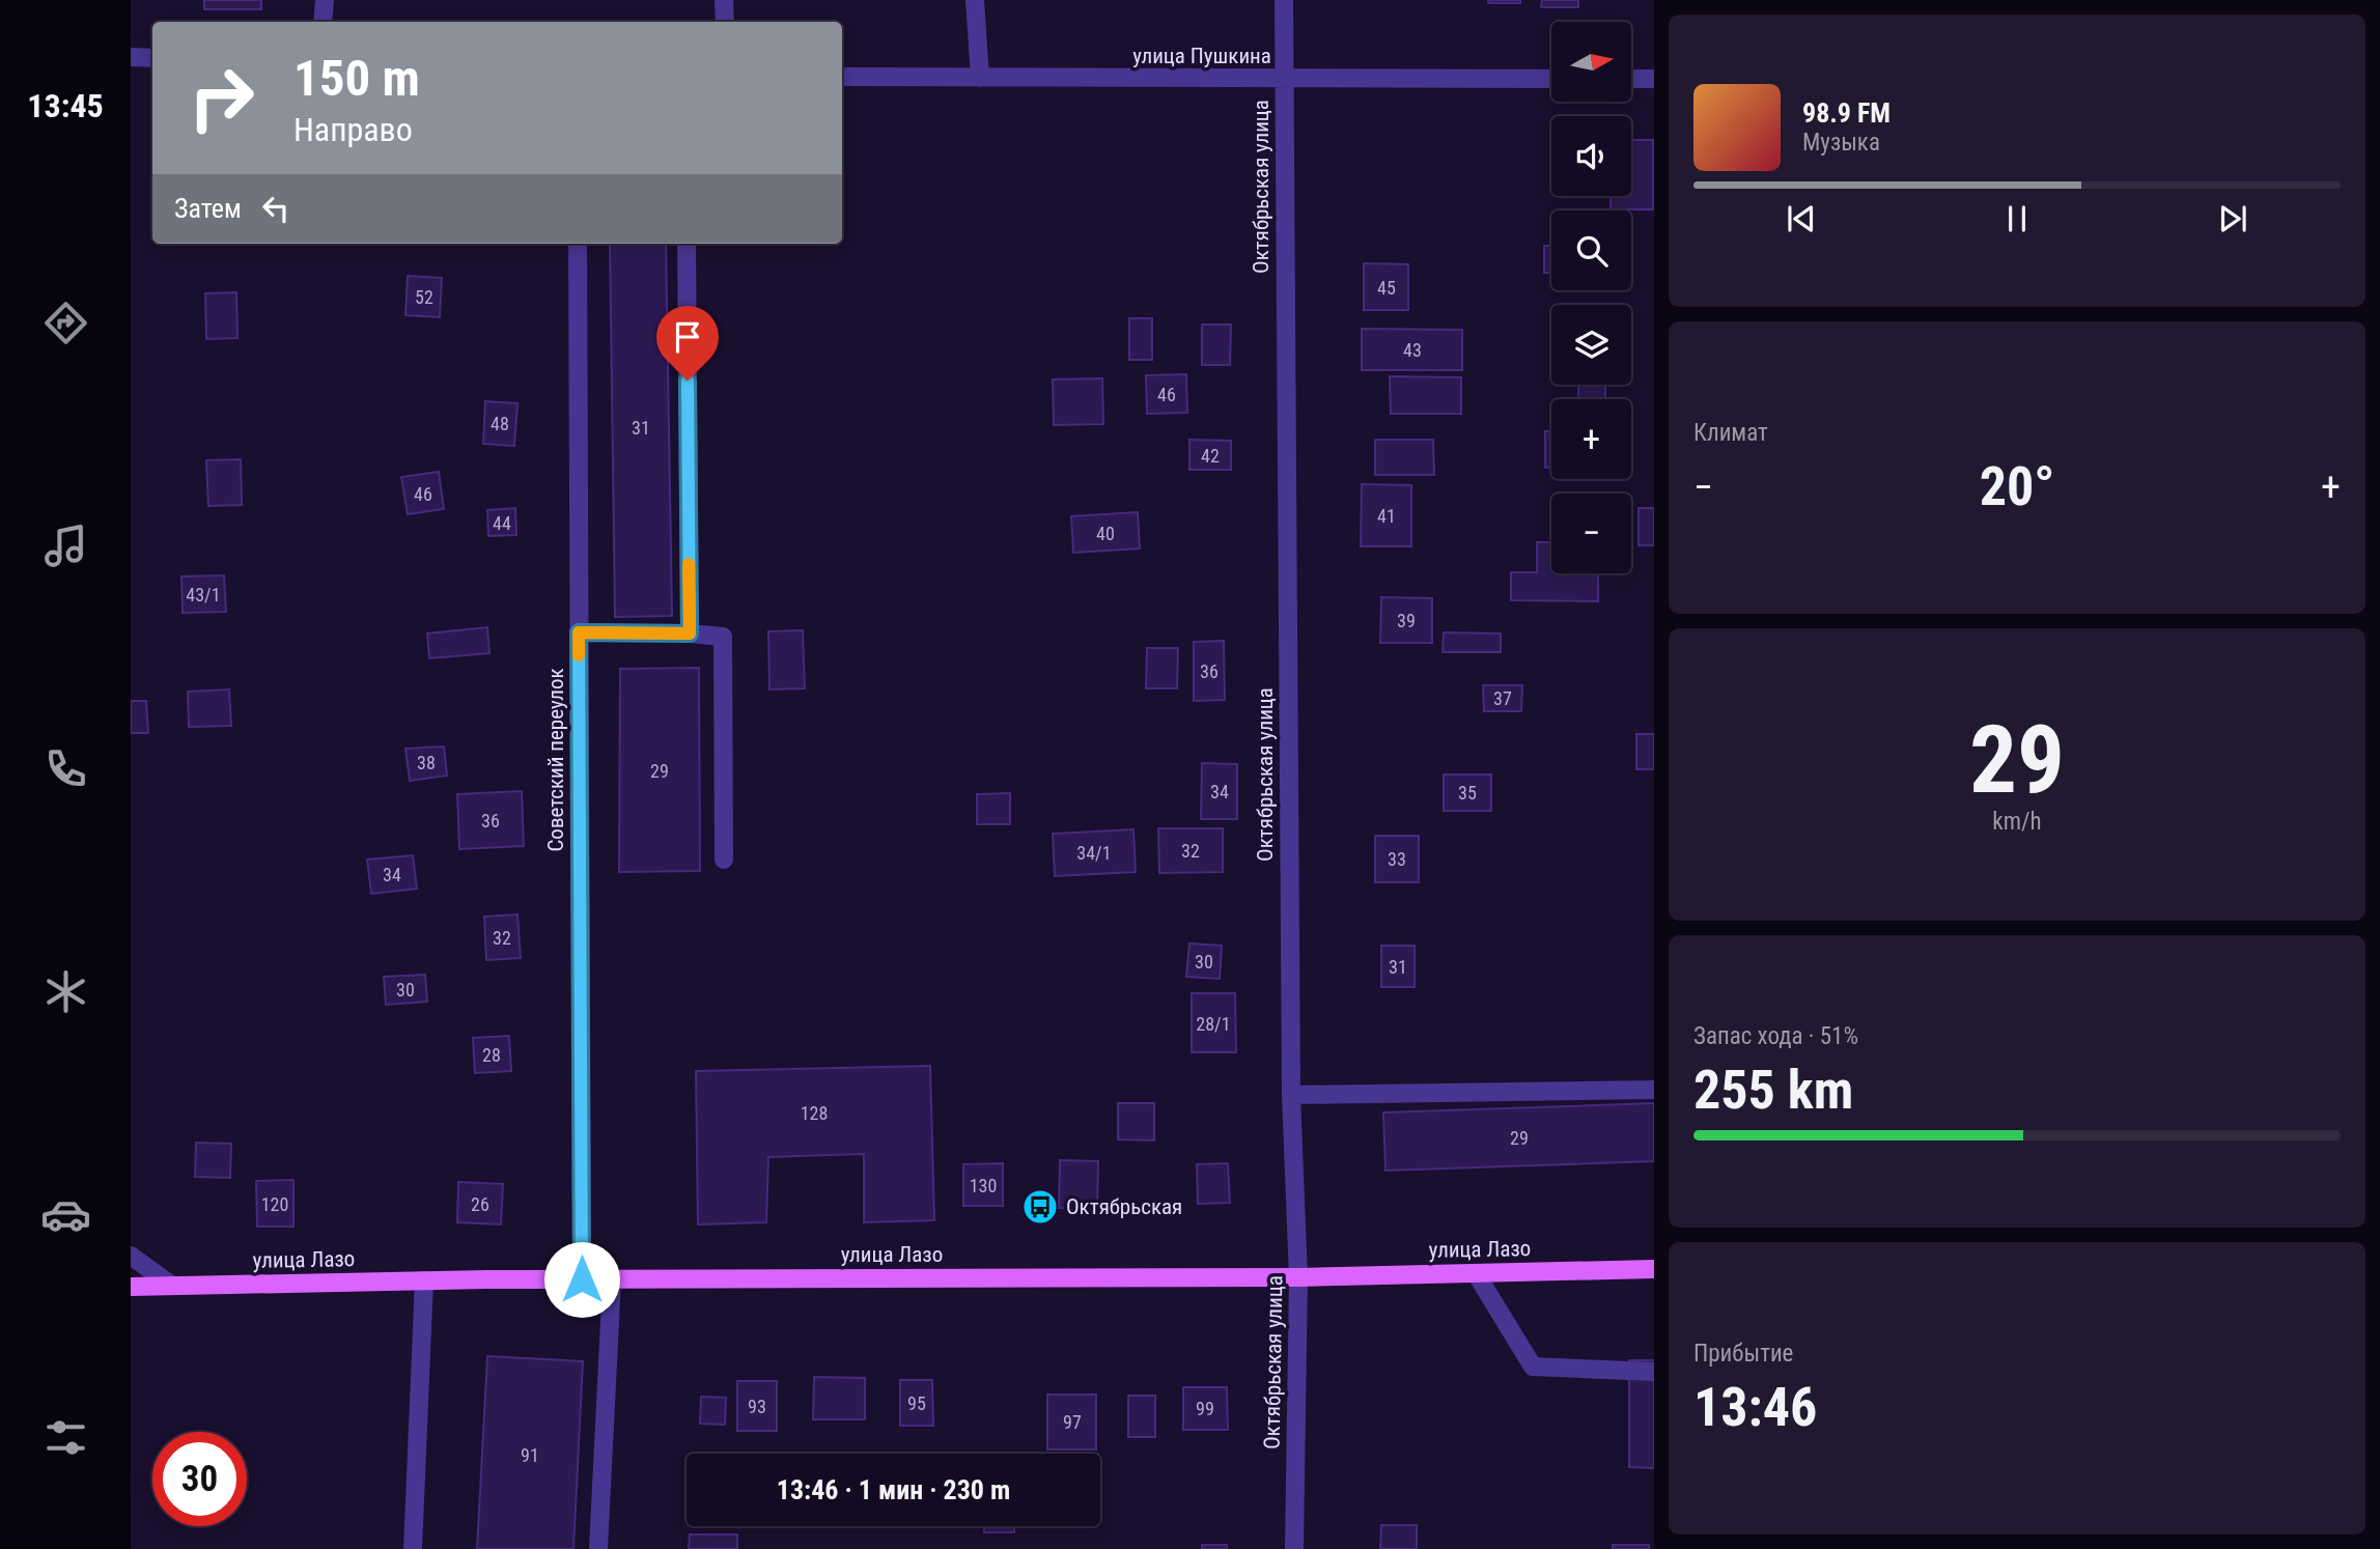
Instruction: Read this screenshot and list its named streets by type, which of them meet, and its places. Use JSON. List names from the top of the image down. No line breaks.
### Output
{"streets":{"main road":["улица Лазо"],"street":["улица Пушкина","Октябрьская улица","Советский переулок"]},"crossings":[["улица Пушкина","Октябрьская улица"],["Октябрьская улица","улица Лазо"],["Советский переулок","улица Лазо"]],"places":{"bus stop":["Октябрьская"]},"house_numbers":["45","52","43","46","48","31","42","46","41","44","40","43/1","39","36","37","38","29","34","35","36","32","34/1","33","34","32","30","31","30","28/1","28","128","29","130","120","26","95","93","99","97","91"],"north":"right","page":{"tabs":"13:45","map_buttons":["+","−"],"turn":["150 m","Направо"],"song":["98.9 FM","Музыка"],"then":"Затем","tile":["Климат",["29","km/h"],["Запас хода · 51%","255 km"],["Прибытие","13:46"]],"heat":["−","20°","+"],"limit":"30","trip":"13:46 · 1 мин · 230 m"}}
